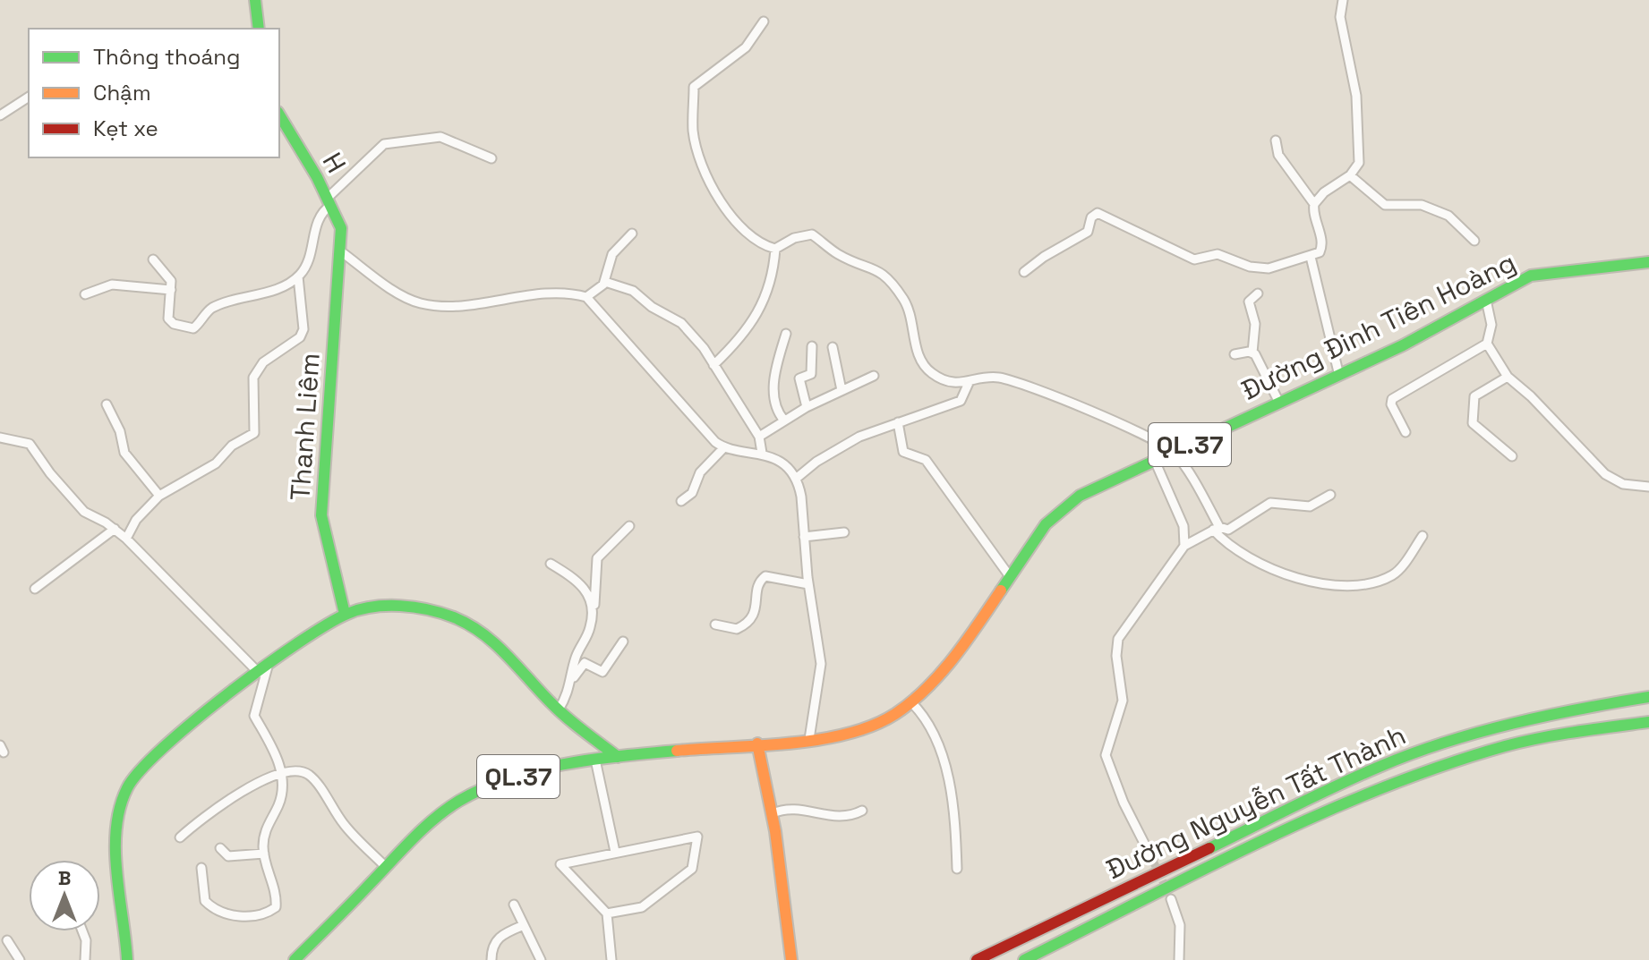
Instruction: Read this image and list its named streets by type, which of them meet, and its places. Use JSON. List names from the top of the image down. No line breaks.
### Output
{"streets":{"main road":["H","Đường Đinh Tiên Hoàng","Thanh Liêm","QL.37","Đường Nguyễn Tất Thành"]},"crossings":[["H","Thanh Liêm"]],"legend":["Thông thoáng","Chậm","Kẹt xe"],"north":"top"}
